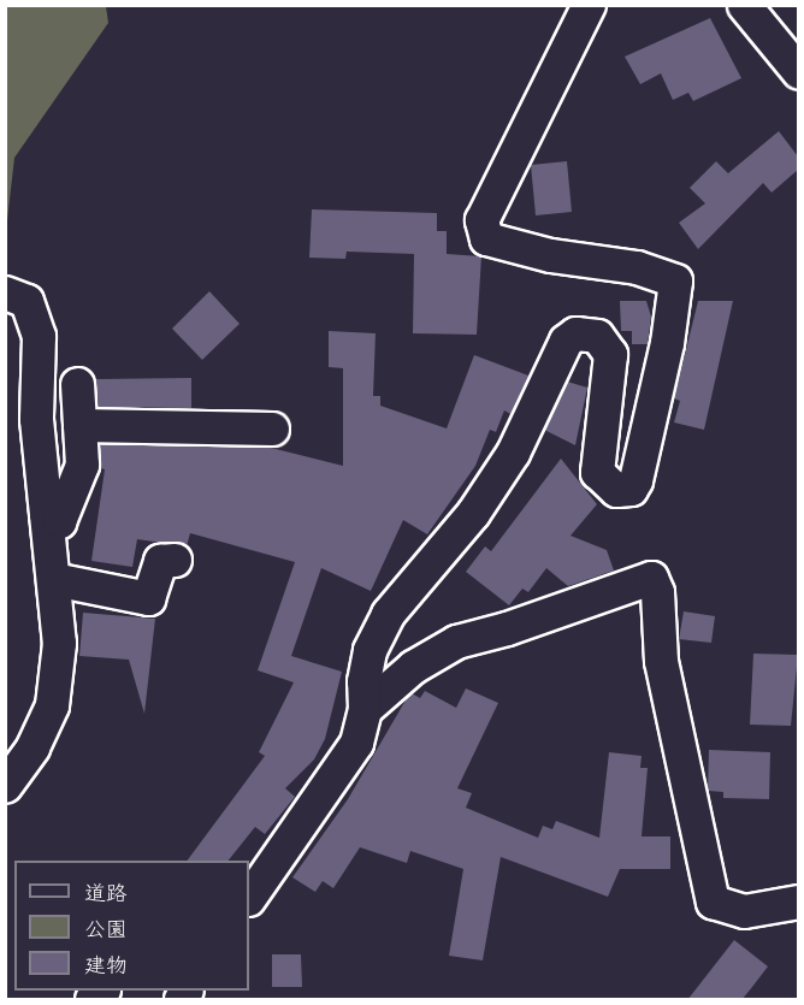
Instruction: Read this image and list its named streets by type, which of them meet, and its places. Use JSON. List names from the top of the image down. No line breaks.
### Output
{"legend":["道路","公園","建物"]}
